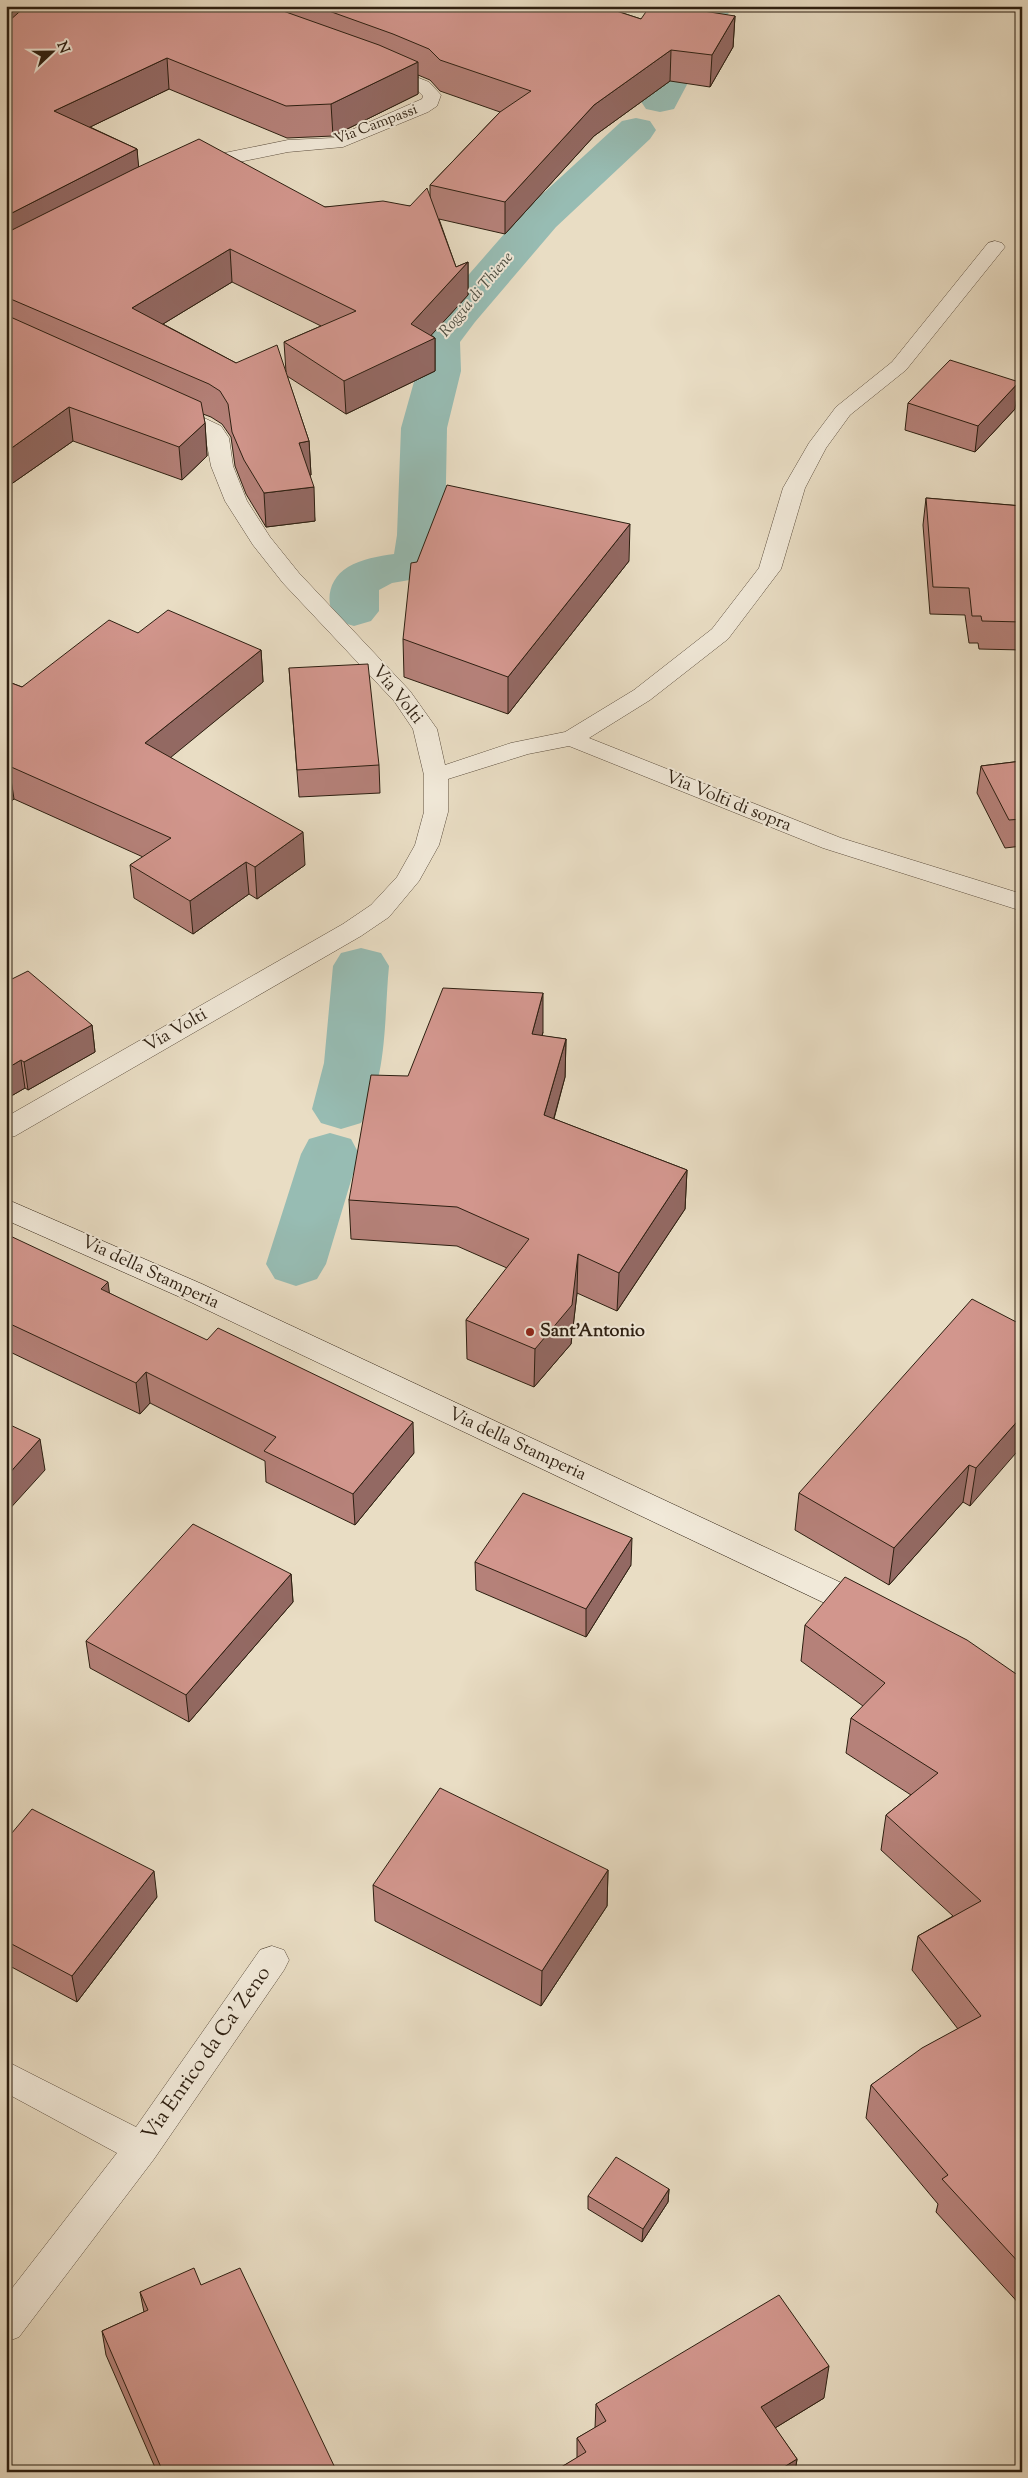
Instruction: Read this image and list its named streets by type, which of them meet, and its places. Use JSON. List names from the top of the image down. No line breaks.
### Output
{"streets":{"street":["Via Campassi","Via Volti","Via Volti di sopra","Via della Stamperia","Via Enrico da Ca' Zeno"]},"crossings":[["Via Volti","Via Volti di sopra"]],"water":["Roggia di Thiene"],"places":["Sant'Antonio"],"north":"right"}
